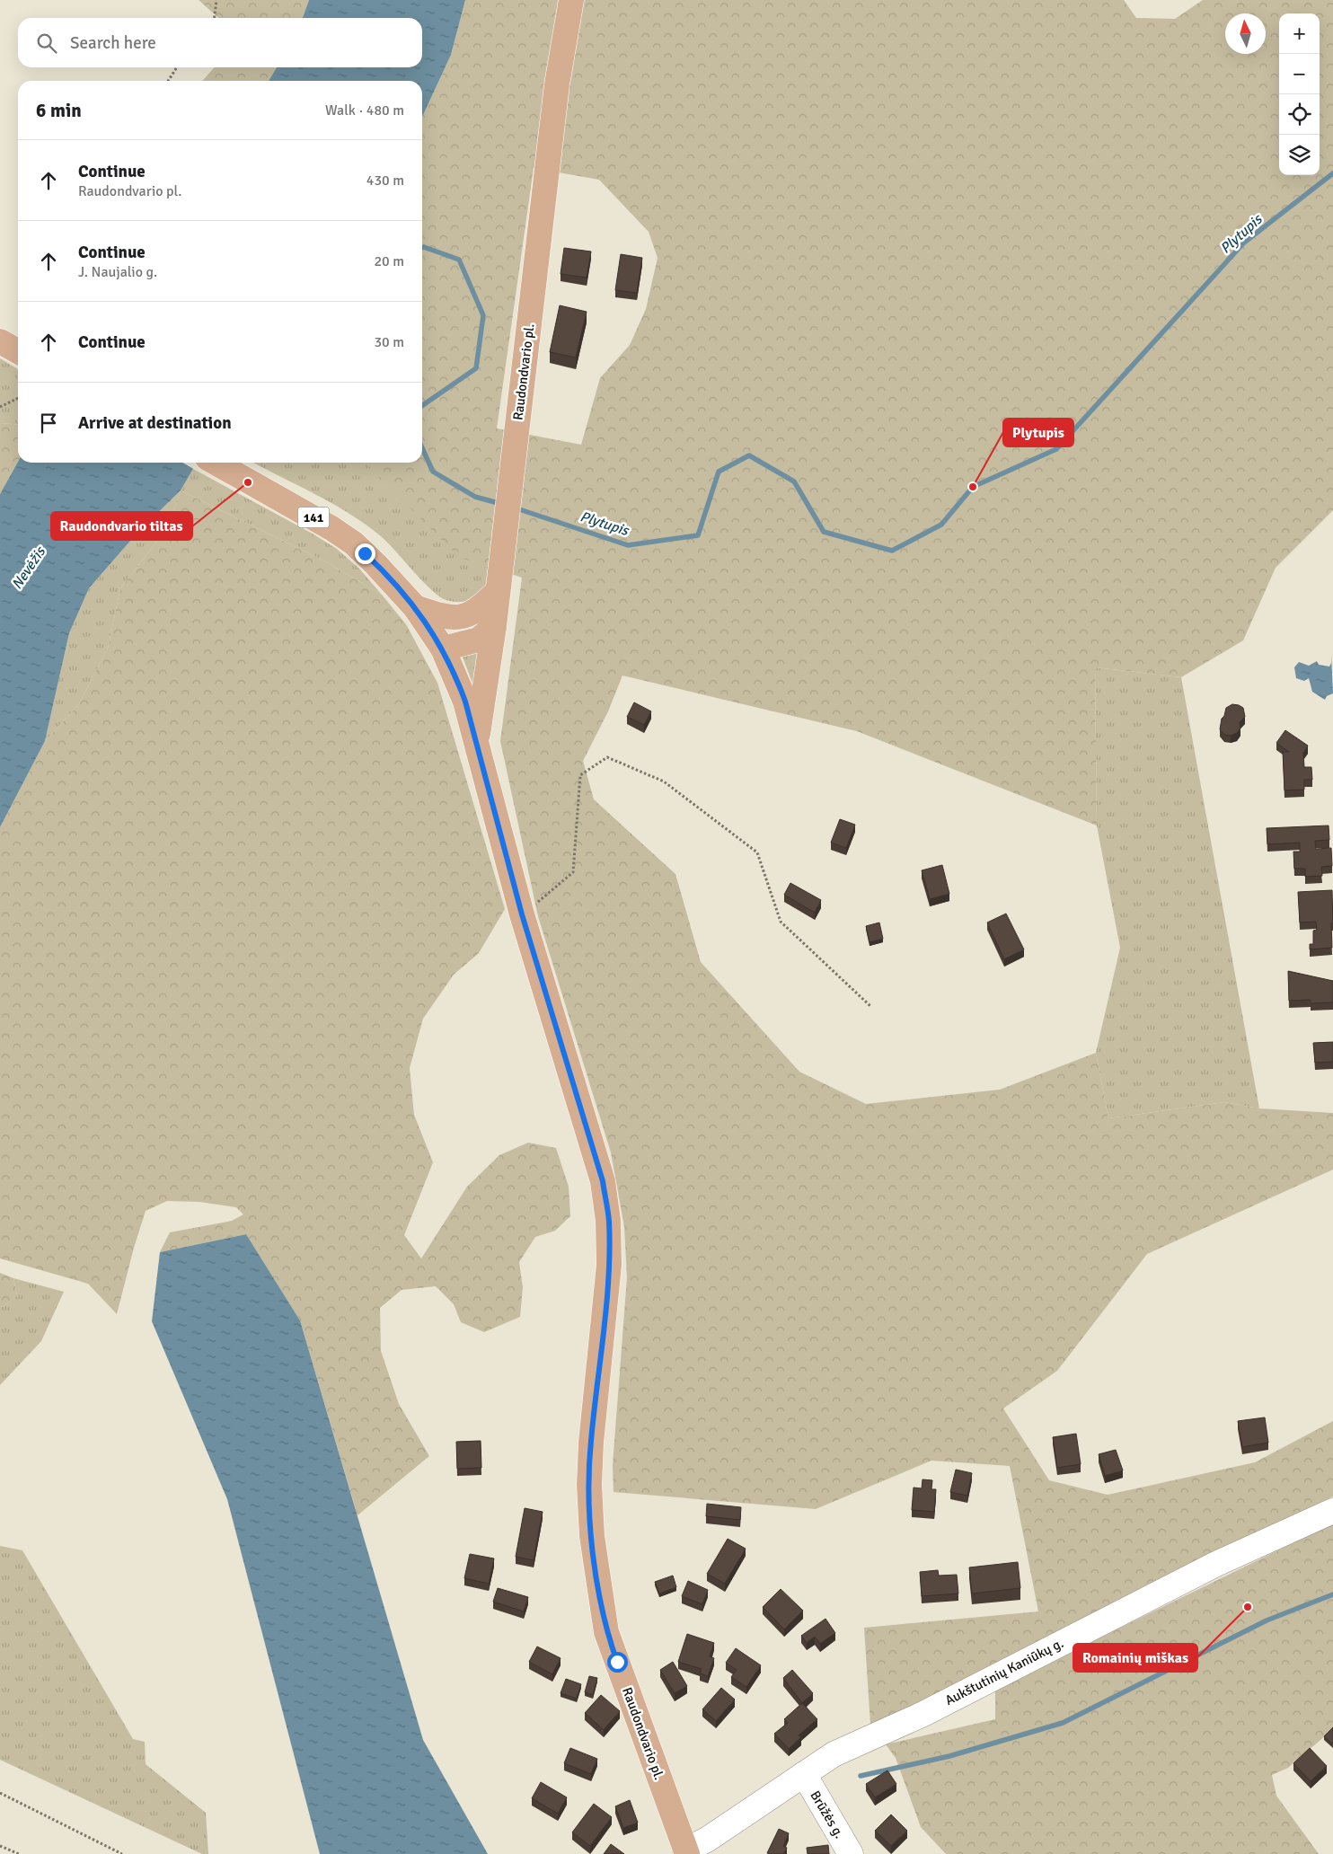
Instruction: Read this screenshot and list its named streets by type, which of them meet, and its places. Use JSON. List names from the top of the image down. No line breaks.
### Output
{"streets":{"main road":["Raudondvario pl.","141"],"street":["Aukštutinių Kaniūkų g.","Brūžės g."]},"crossings":[["Raudondvario pl.","141"],["Raudondvario pl.","Aukštutinių Kaniūkų g."],["Aukštutinių Kaniūkų g.","Brūžės g."]],"water":["Plytupis","Nevėžis"],"places":["Raudondvario tiltas","Plytupis","Romainių miškas"],"north":"top","page":{"map_buttons":["+","−"],"search":"Search here","heading":["6 min","Walk · 480 m"],"list":[["Continue","Raudondvario pl.","430 m"],["Continue","J. Naujalio g.","20 m"],["Continue","30 m"],"Arrive at destination"]}}
